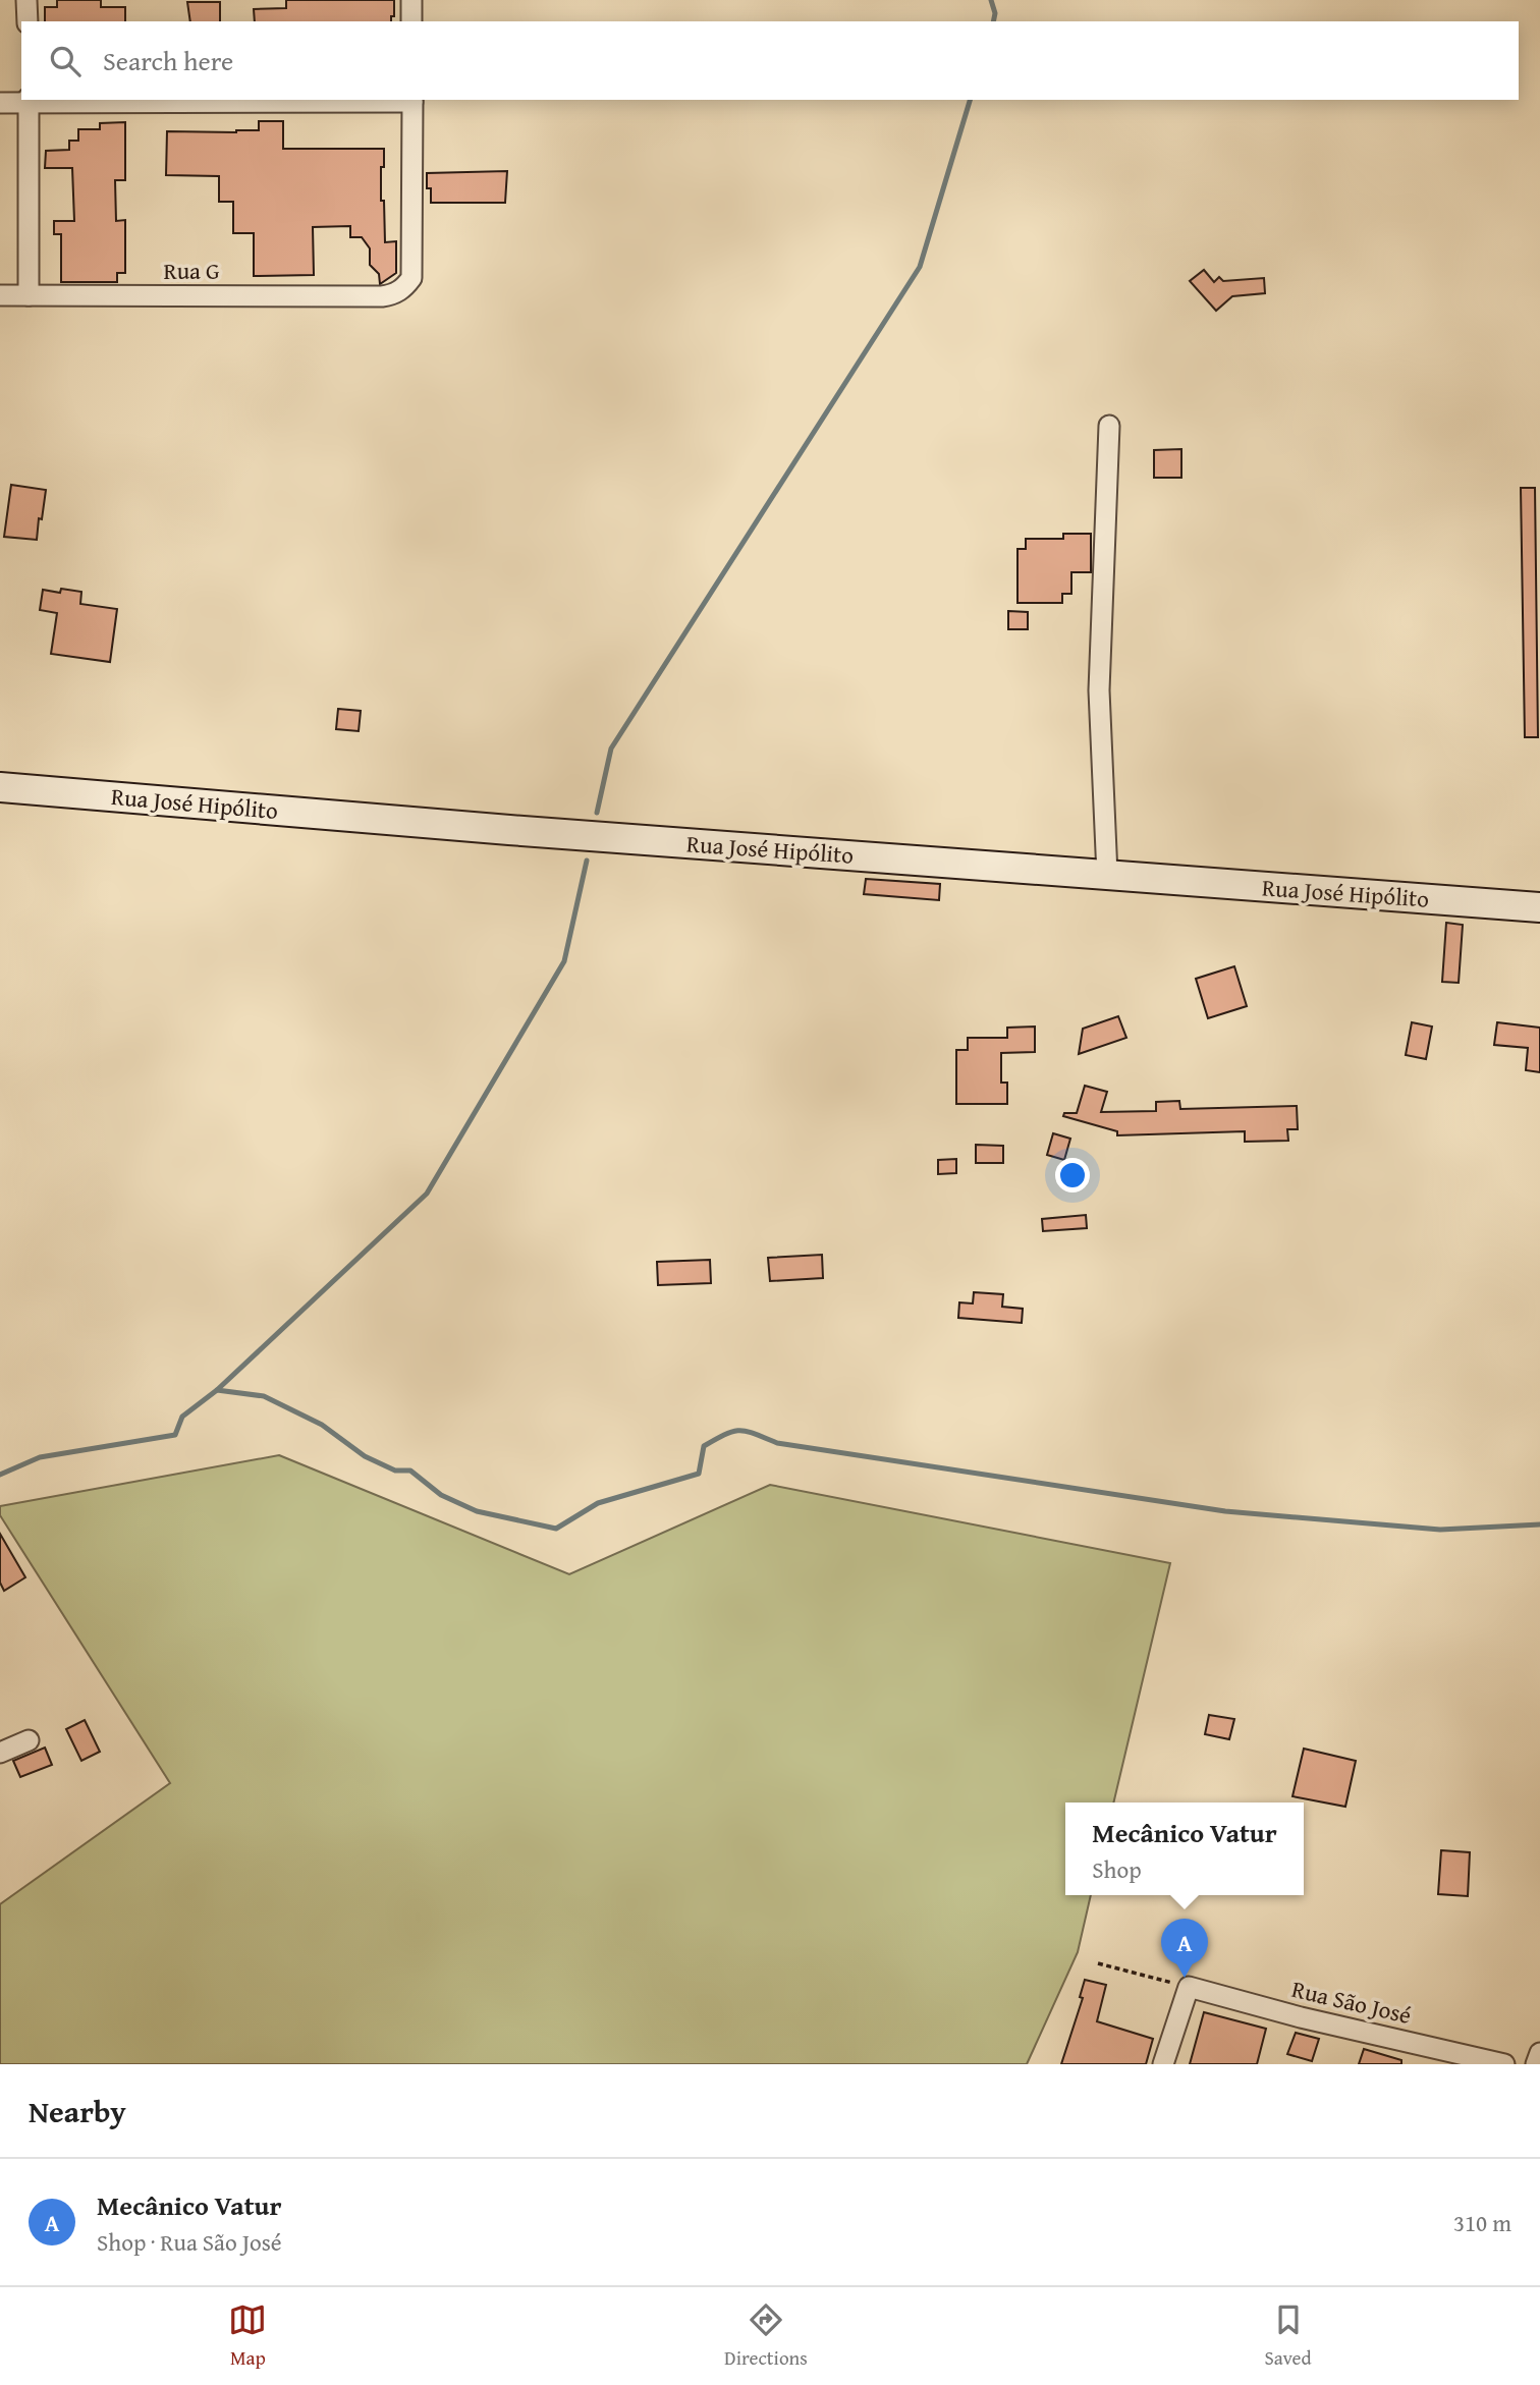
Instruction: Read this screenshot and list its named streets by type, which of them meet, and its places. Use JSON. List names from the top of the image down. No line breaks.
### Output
{"streets":{"street":["Rua G","Rua José Hipólito","Rua São José"]},"page":{"search":"Search here","popup":["Mecânico Vatur","Shop"],"pins":"A","heading":"Nearby","list":[{"mark":"A","name":"Mecânico Vatur","note":"Shop · Rua São José","value":"310 m"}],"nav":["Map","Directions","Saved"]}}
